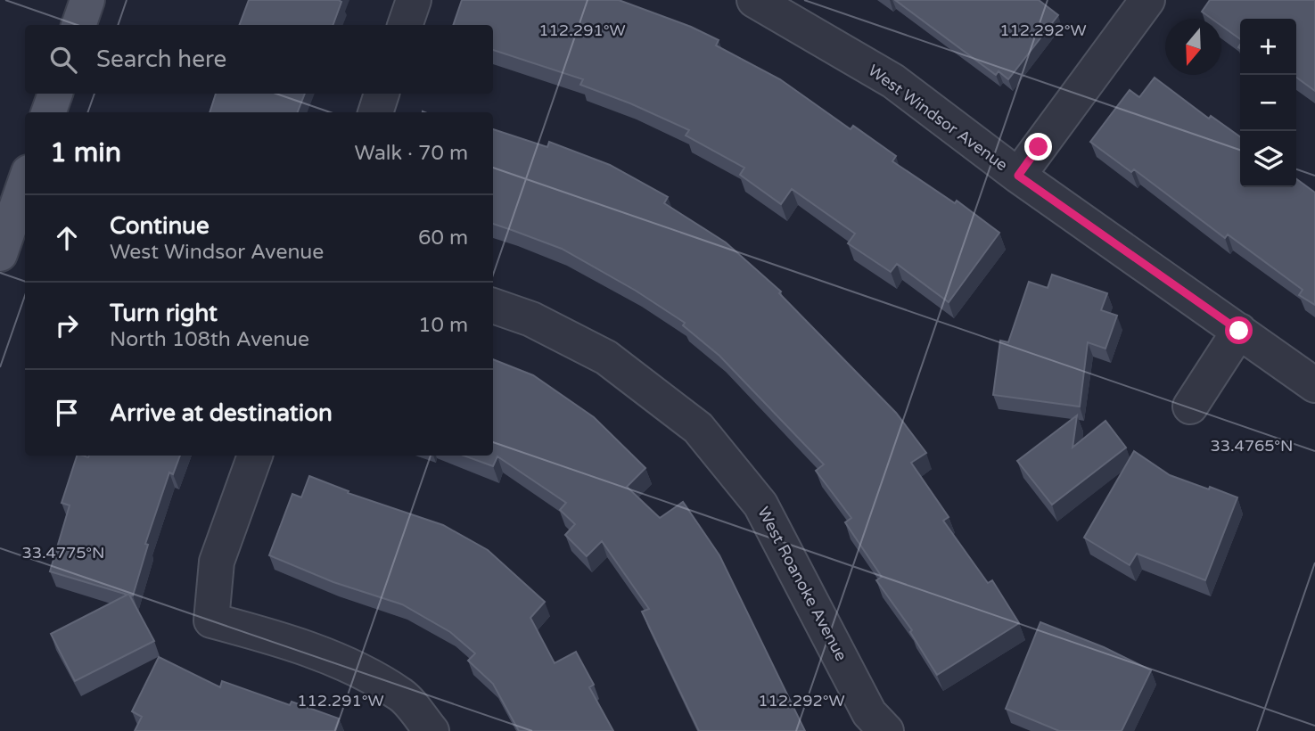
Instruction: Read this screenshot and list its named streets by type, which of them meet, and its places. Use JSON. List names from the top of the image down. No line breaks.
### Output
{"streets":{"street":["West Windsor Avenue","West Roanoke Avenue"]},"north":"bottom","page":{"map_buttons":["+","−"],"search":"Search here","heading":["1 min","Walk · 70 m"],"list":[["Continue","West Windsor Avenue","60 m"],["Turn right","North 108th Avenue","10 m"],"Arrive at destination"]},"coordinates":["112.291°W","112.292°W","33.4765°N","33.4775°N"]}
